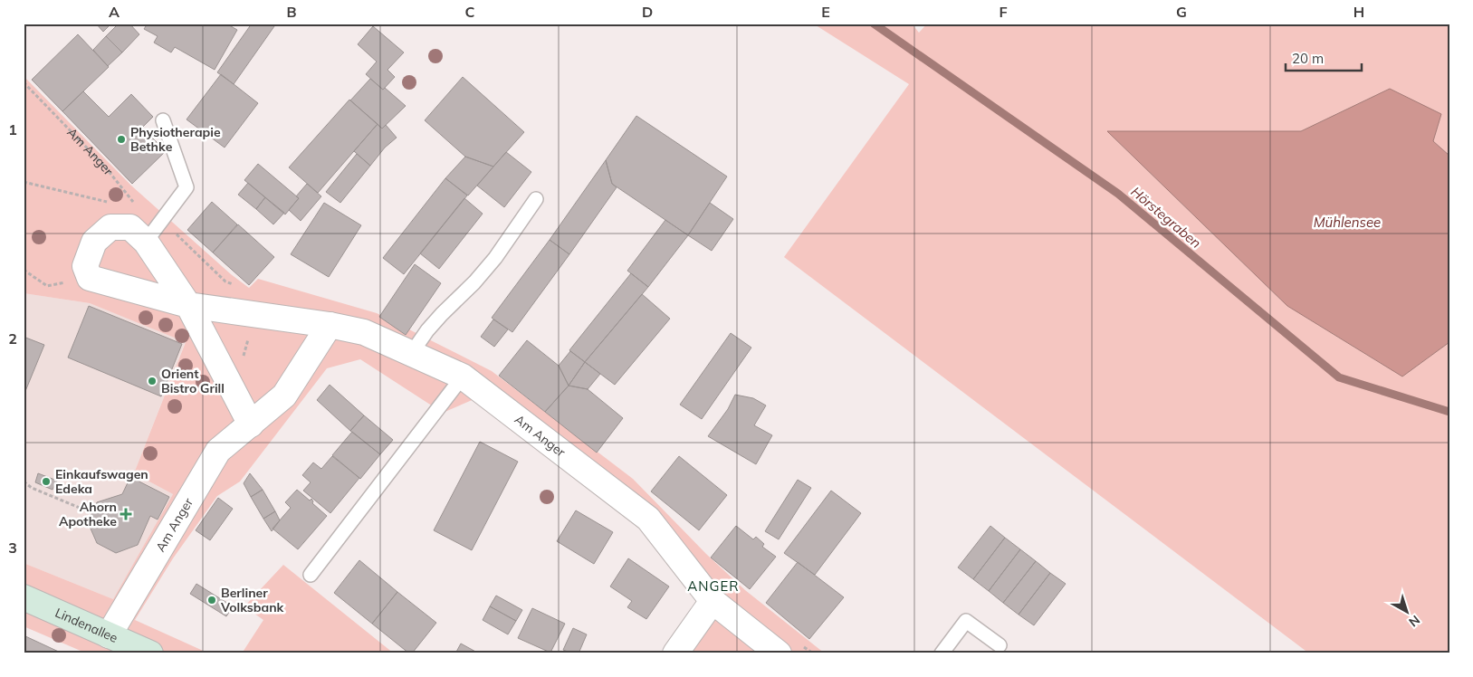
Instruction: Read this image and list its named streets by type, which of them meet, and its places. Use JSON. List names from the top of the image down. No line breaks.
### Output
{"streets":{"main road":["Lindenallee"],"street":["Am Anger"]},"crossings":[["Am Anger","Lindenallee"]],"districts":["ANGER"],"water":["Hörstegraben","Mühlensee"],"places":{"other":["Physiotherapie Bethke","Orient Bistro Grill","Einkaufswagen Edeka","Berliner Volksbank"],"health":["Ahorn Apotheke"]},"scale_bar":"20 m","north":"bottom right","grid":{"columns":["A","B","C","D","E","F","G","H"],"rows":["1","2","3"]}}
